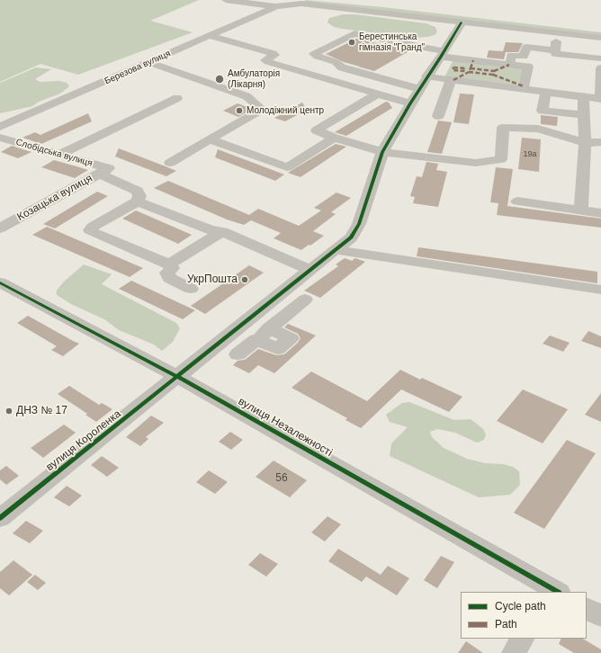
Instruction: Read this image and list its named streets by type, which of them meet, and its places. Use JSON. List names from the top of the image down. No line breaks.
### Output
{"streets":{"street":["Березова вулиця","Слобідська вулиця","Козацька вулиця","вулиця Незалежності","вулиця Короленка"]},"crossings":[["Слобідська вулиця","Козацька вулиця"],["вулиця Незалежності","вулиця Короленка"]],"places":["Берестинська гімназія \"Гранд\"","Амбулаторія (Лікарня)","Молодіжний центр","УкрПошта","ДНЗ № 17"],"house_numbers":["19а","56"],"legend":["Cycle path","Path"]}
